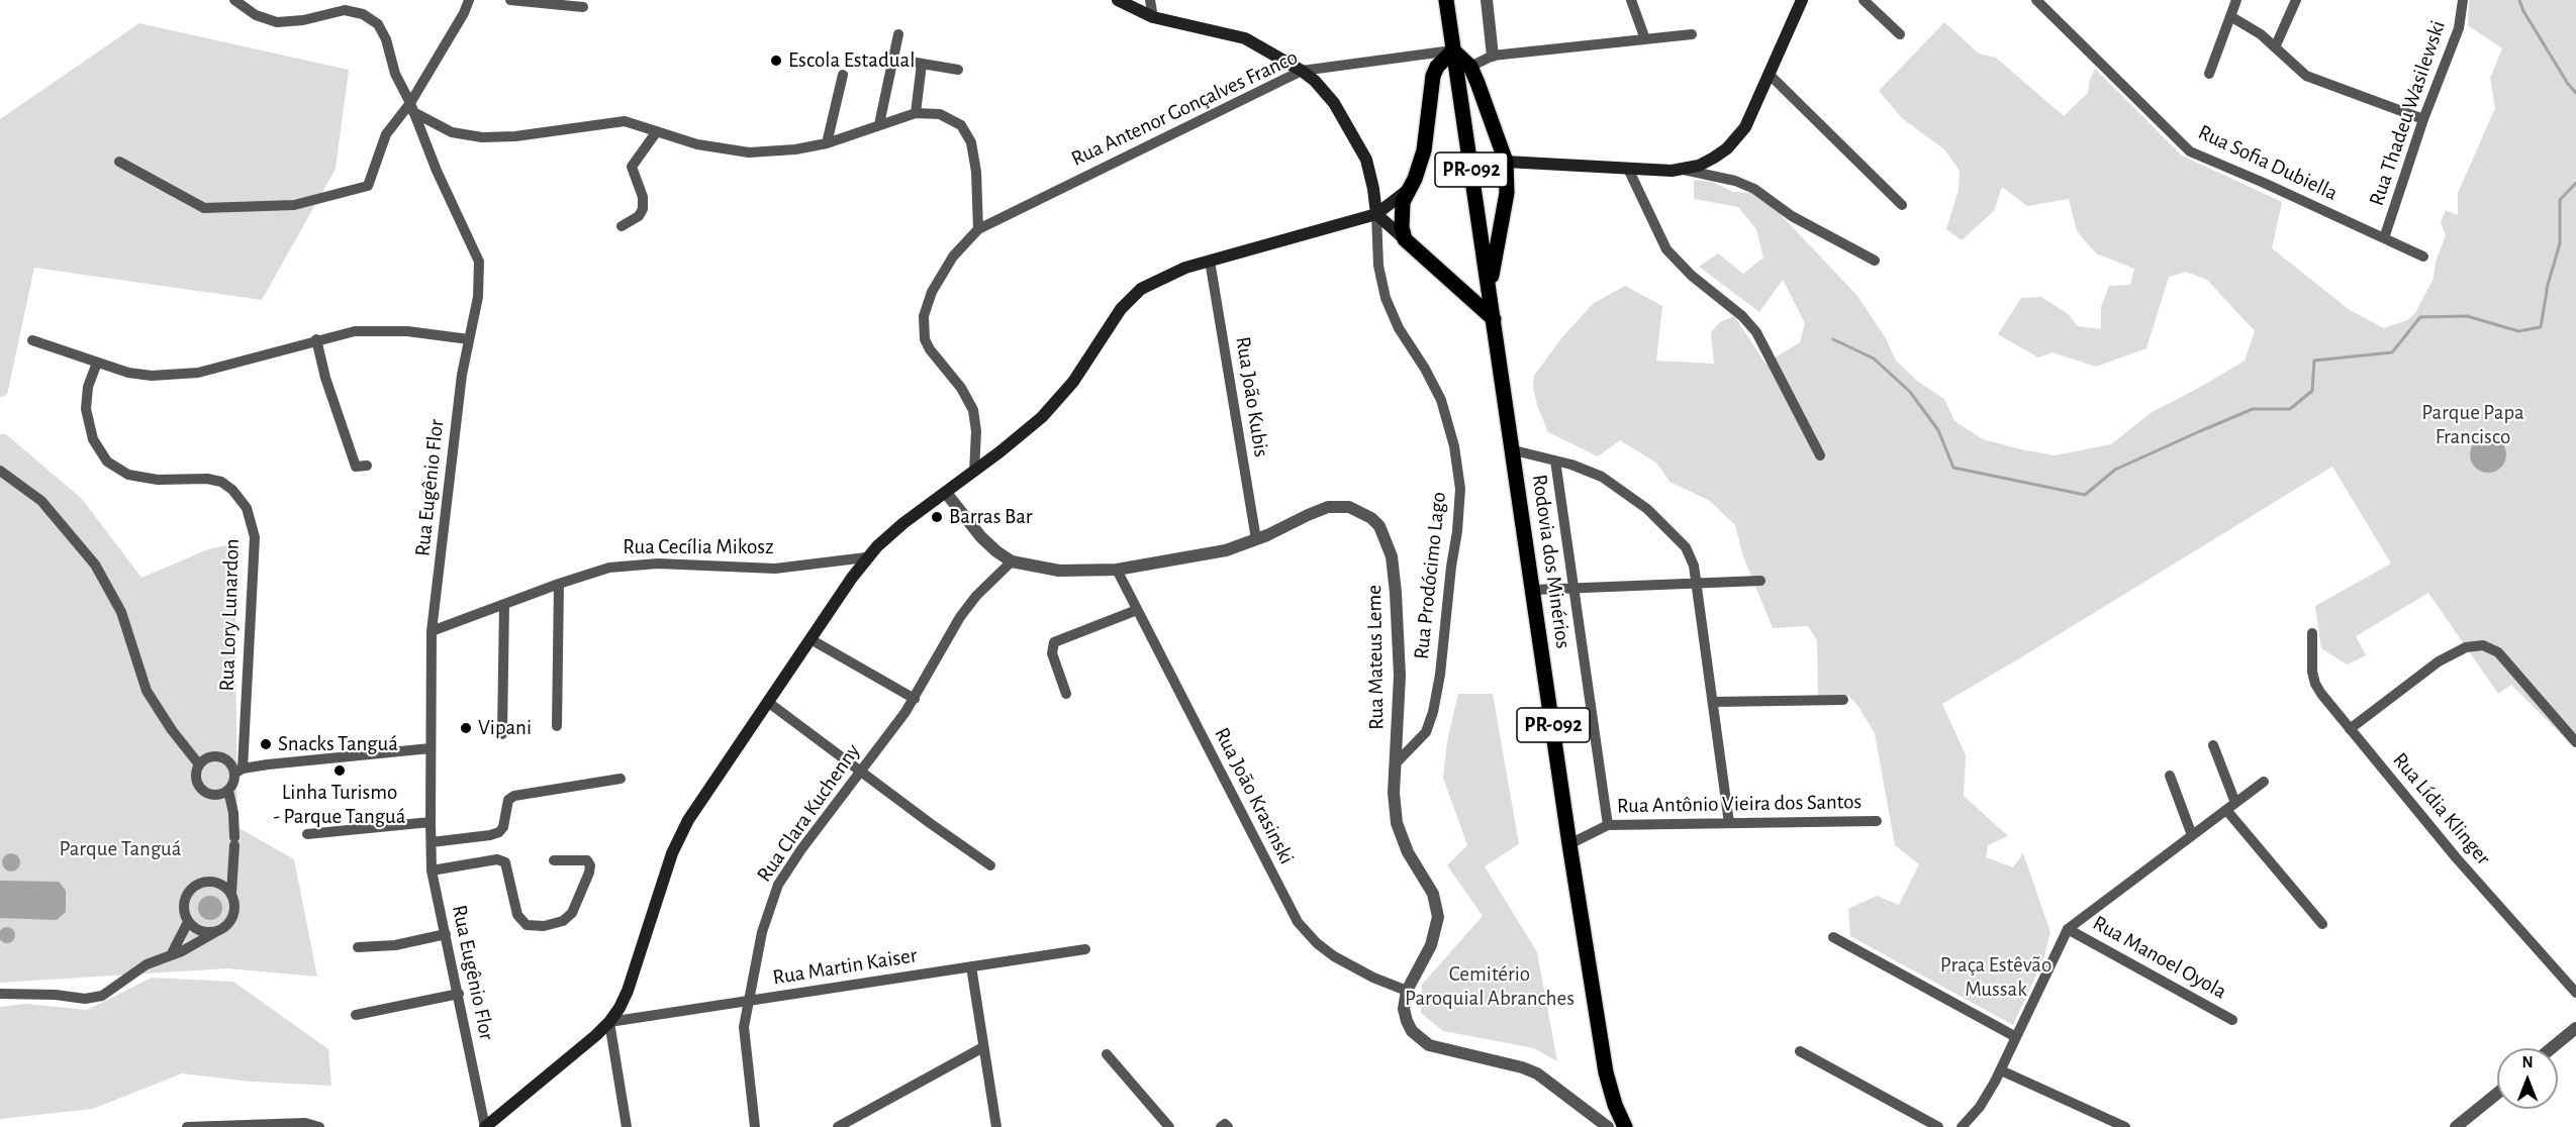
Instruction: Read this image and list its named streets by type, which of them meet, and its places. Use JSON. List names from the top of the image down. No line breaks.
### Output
{"streets":{"main road":["PR-092","Rodovia dos Minérios","Rua Prodócimo Lago"],"street":["Rua Antenor Gonçalves Franco","Rua Thadeu Wasilewski","Rua Sofia Dubiella","Rua João Kubis","Rua Eugênio Flor","Rua Cecília Mikosz","Rua Lory Lunardon","Rua Mateus Leme","Rua João Krasinski","Rua Antônio Vieira dos Santos","Rua Lídia Klinger","Rua Clara Kuchenny","Rua Manoel Oyola","Rua Martin Kaiser"]},"crossings":[["Rua Antenor Gonçalves Franco","Rodovia dos Minérios"],["Rua Antenor Gonçalves Franco","Rua Prodócimo Lago"],["Rua Thadeu Wasilewski","Rua Sofia Dubiella"],["Rua João Kubis","Rua Mateus Leme"],["Rua Eugênio Flor","Rua Cecília Mikosz"],["Rodovia dos Minérios","Rua Antônio Vieira dos Santos"],["Rua Prodócimo Lago","Rua Mateus Leme"],["Rua Mateus Leme","Rua João Krasinski"],["Rua Mateus Leme","Rua Clara Kuchenny"],["Rua Clara Kuchenny","Rua Martin Kaiser"]],"parks":["Parque Papa Francisco","Parque Tanguá","Praça Estêvão Mussak","Cemitério Paroquial Abranches"],"places":["Escola Estadual","Barras Bar","Vipani","Snacks Tanguá","Linha Turismo - Parque Tanguá"],"north":"top"}
